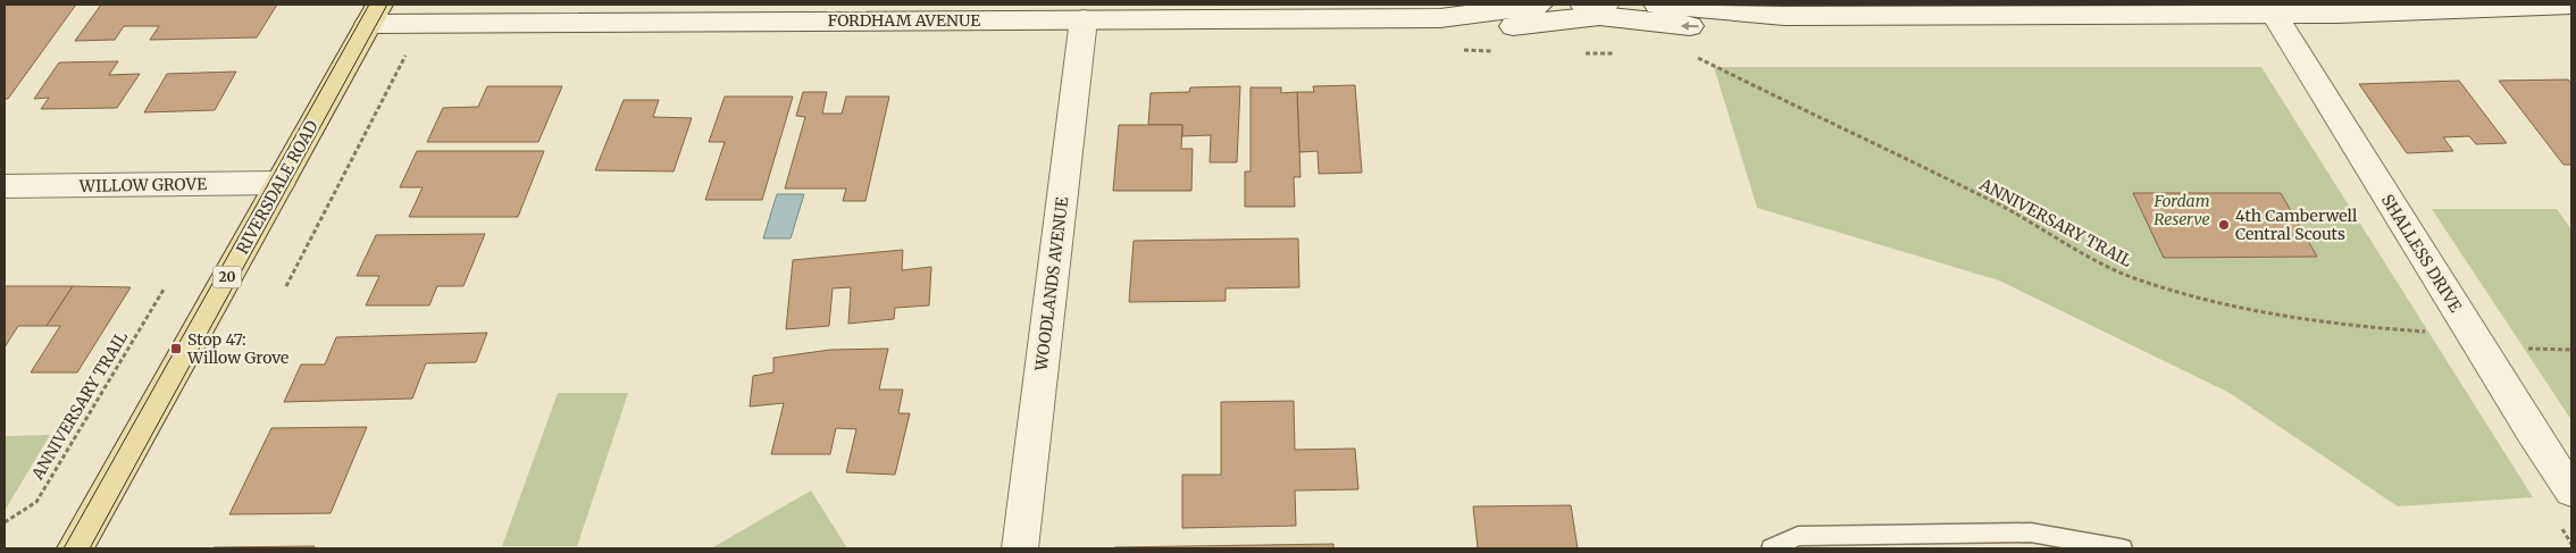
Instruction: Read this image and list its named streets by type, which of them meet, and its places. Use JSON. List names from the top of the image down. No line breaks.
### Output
{"streets":{"main road":["RIVERSDALE ROAD","20"],"street":["FORDHAM AVENUE","WILLOW GROVE","SHALLESS DRIVE","WOODLANDS AVENUE"],"path":["ANNIVERSARY TRAIL"]},"crossings":[["FORDHAM AVENUE","RIVERSDALE ROAD"],["FORDHAM AVENUE","SHALLESS DRIVE"],["FORDHAM AVENUE","WOODLANDS AVENUE"],["WILLOW GROVE","RIVERSDALE ROAD"],["ANNIVERSARY TRAIL","SHALLESS DRIVE"]],"parks":["Fordam Reserve"],"places":{"other":["4th Camberwell Central Scouts"],"transit":["Stop 47: Willow Grove"]}}
